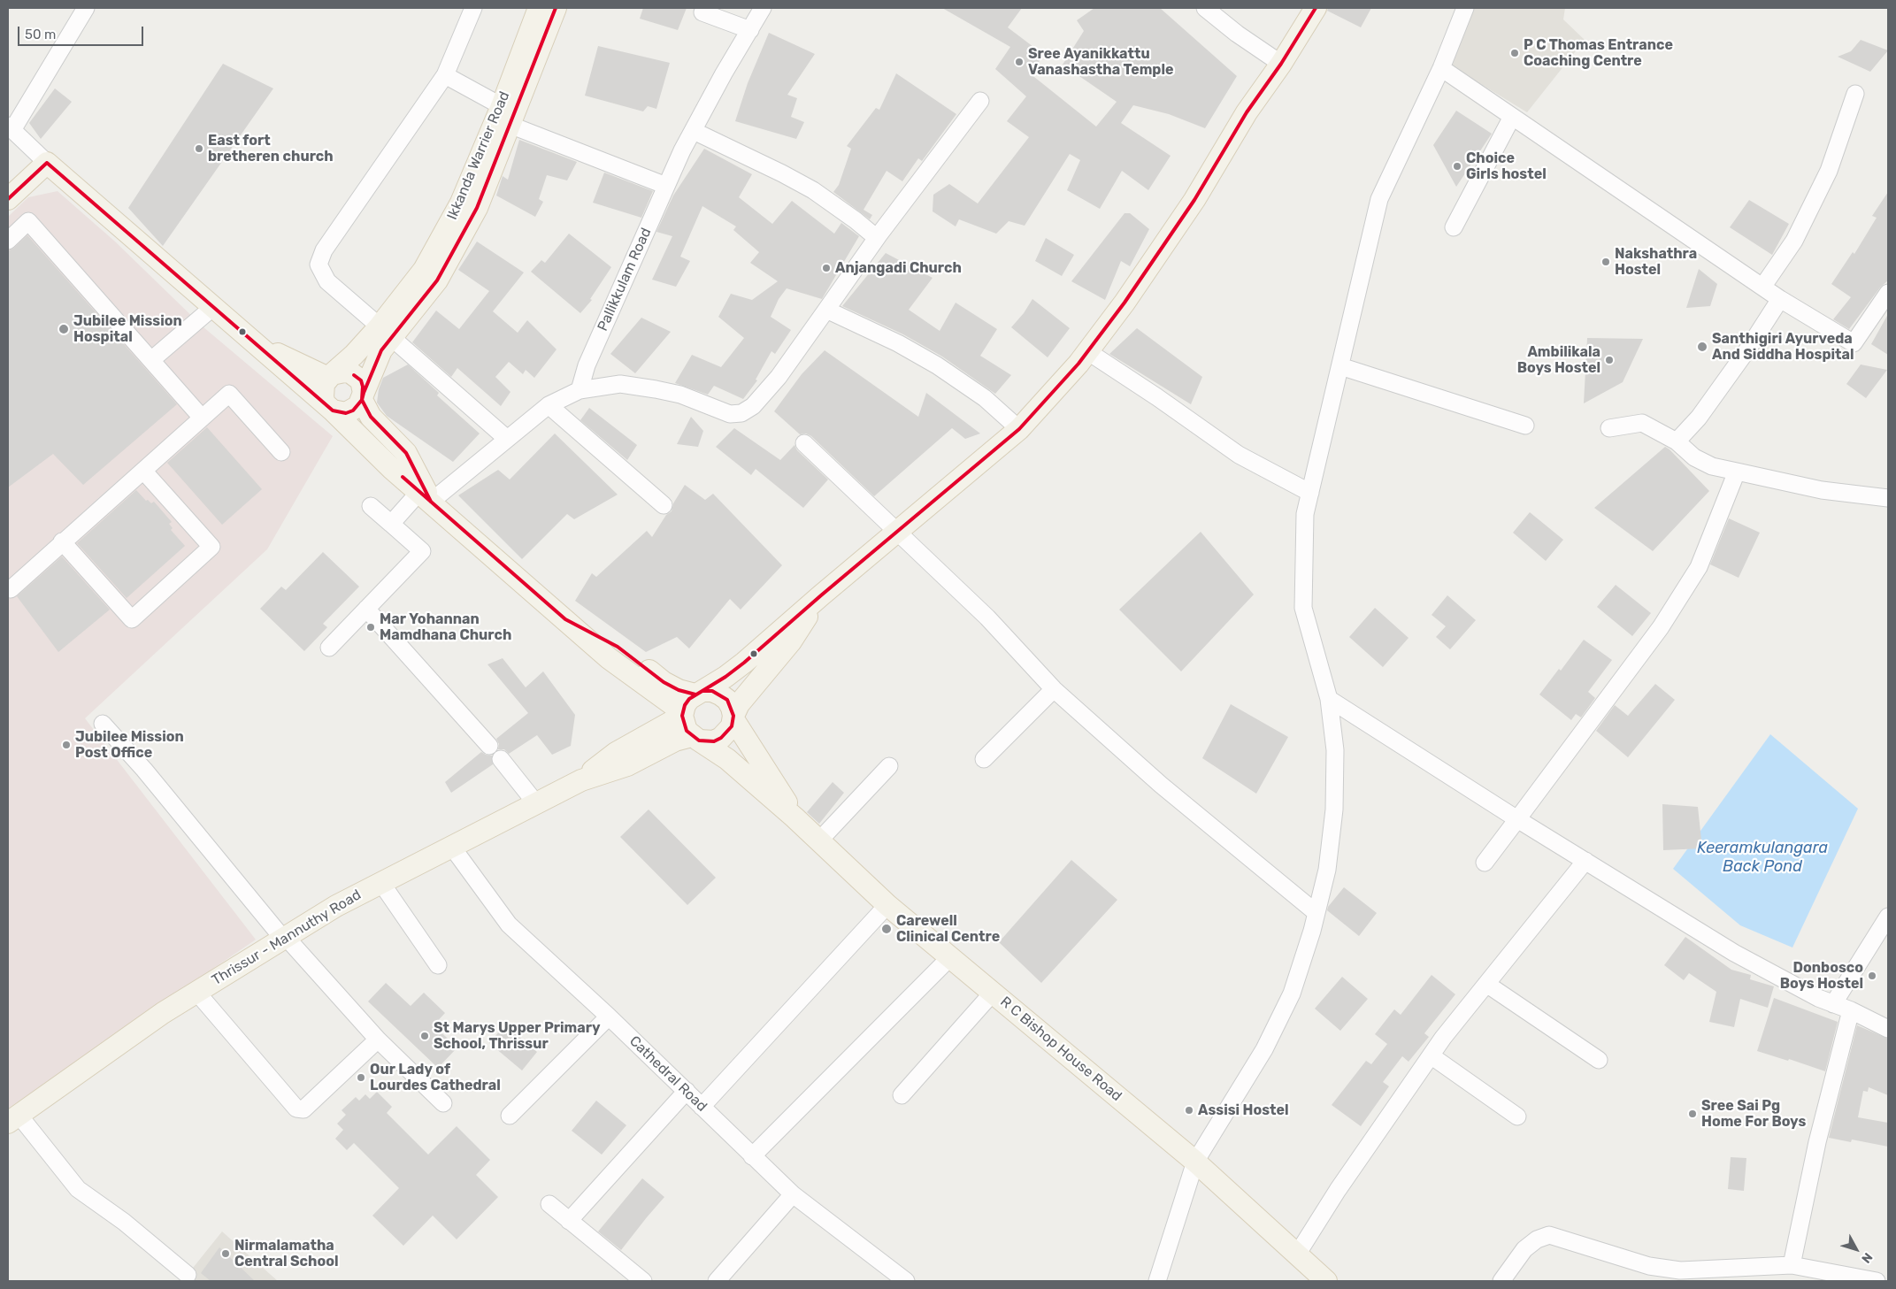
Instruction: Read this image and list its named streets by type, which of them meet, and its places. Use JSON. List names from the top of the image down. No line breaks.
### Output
{"streets":{"main road":["Ikkanda Warrier Road","Thrissur - Mannuthy Road","R C Bishop House Road"],"street":["Pallikkulam Road","Cathedral Road"]},"crossings":[["Thrissur - Mannuthy Road","Cathedral Road"]],"water":["Keeramkulangara Back Pond"],"places":["P C Thomas Entrance Coaching Centre","Sree Ayanikkattu Vanashastha Temple","East fort bretheren church","Choice Girls hostel","Nakshathra Hostel","Anjangadi Church","Jubilee Mission Hospital","Santhigiri Ayurveda And Siddha Hospital","Ambilikala Boys Hostel","Mar Yohannan Mamdhana Church","Jubilee Mission Post Office","Carewell Clinical Centre","Donbosco Boys Hostel","St Marys Upper Primary School, Thrissur","Our Lady of Lourdes Cathedral","Assisi Hostel","Sree Sai Pg Home For Boys","Nirmalamatha Central School"],"scale_bar":"50 m","north":"bottom right"}
